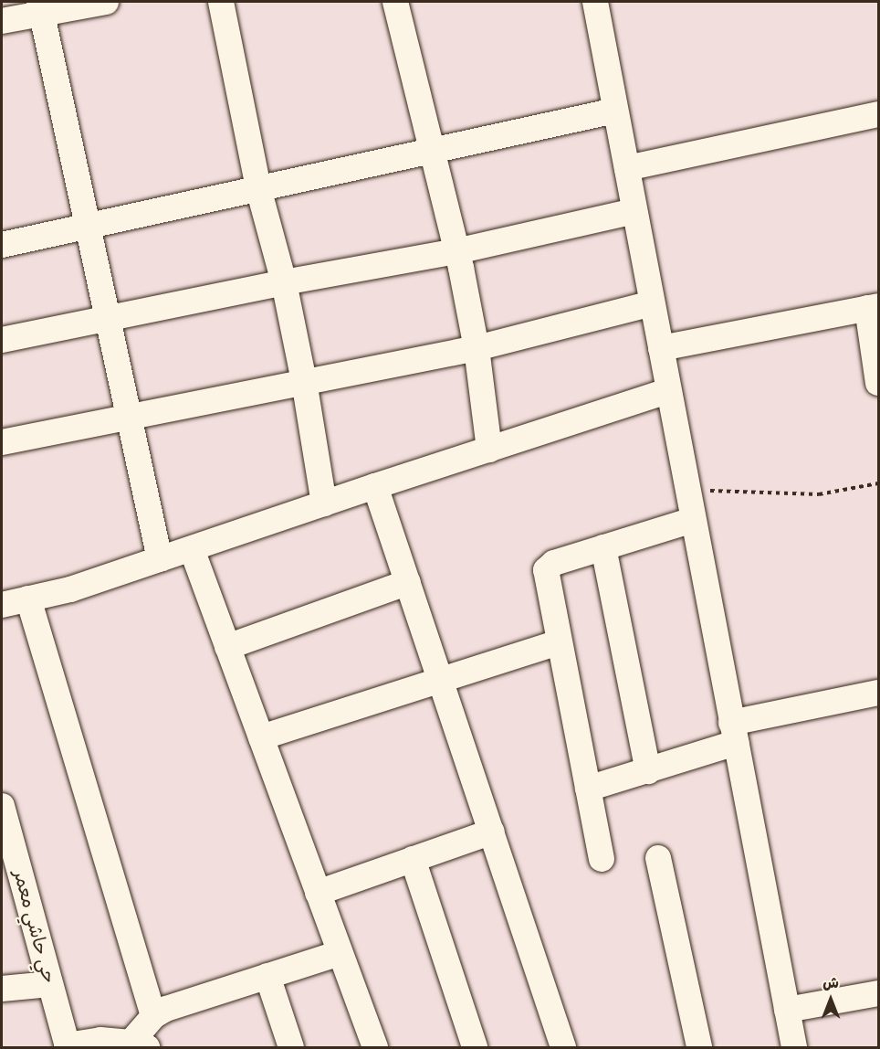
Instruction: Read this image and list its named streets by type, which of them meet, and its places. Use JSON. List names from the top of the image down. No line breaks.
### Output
{"streets":{"street":["حي حاشي معمر"]},"north":"top"}
